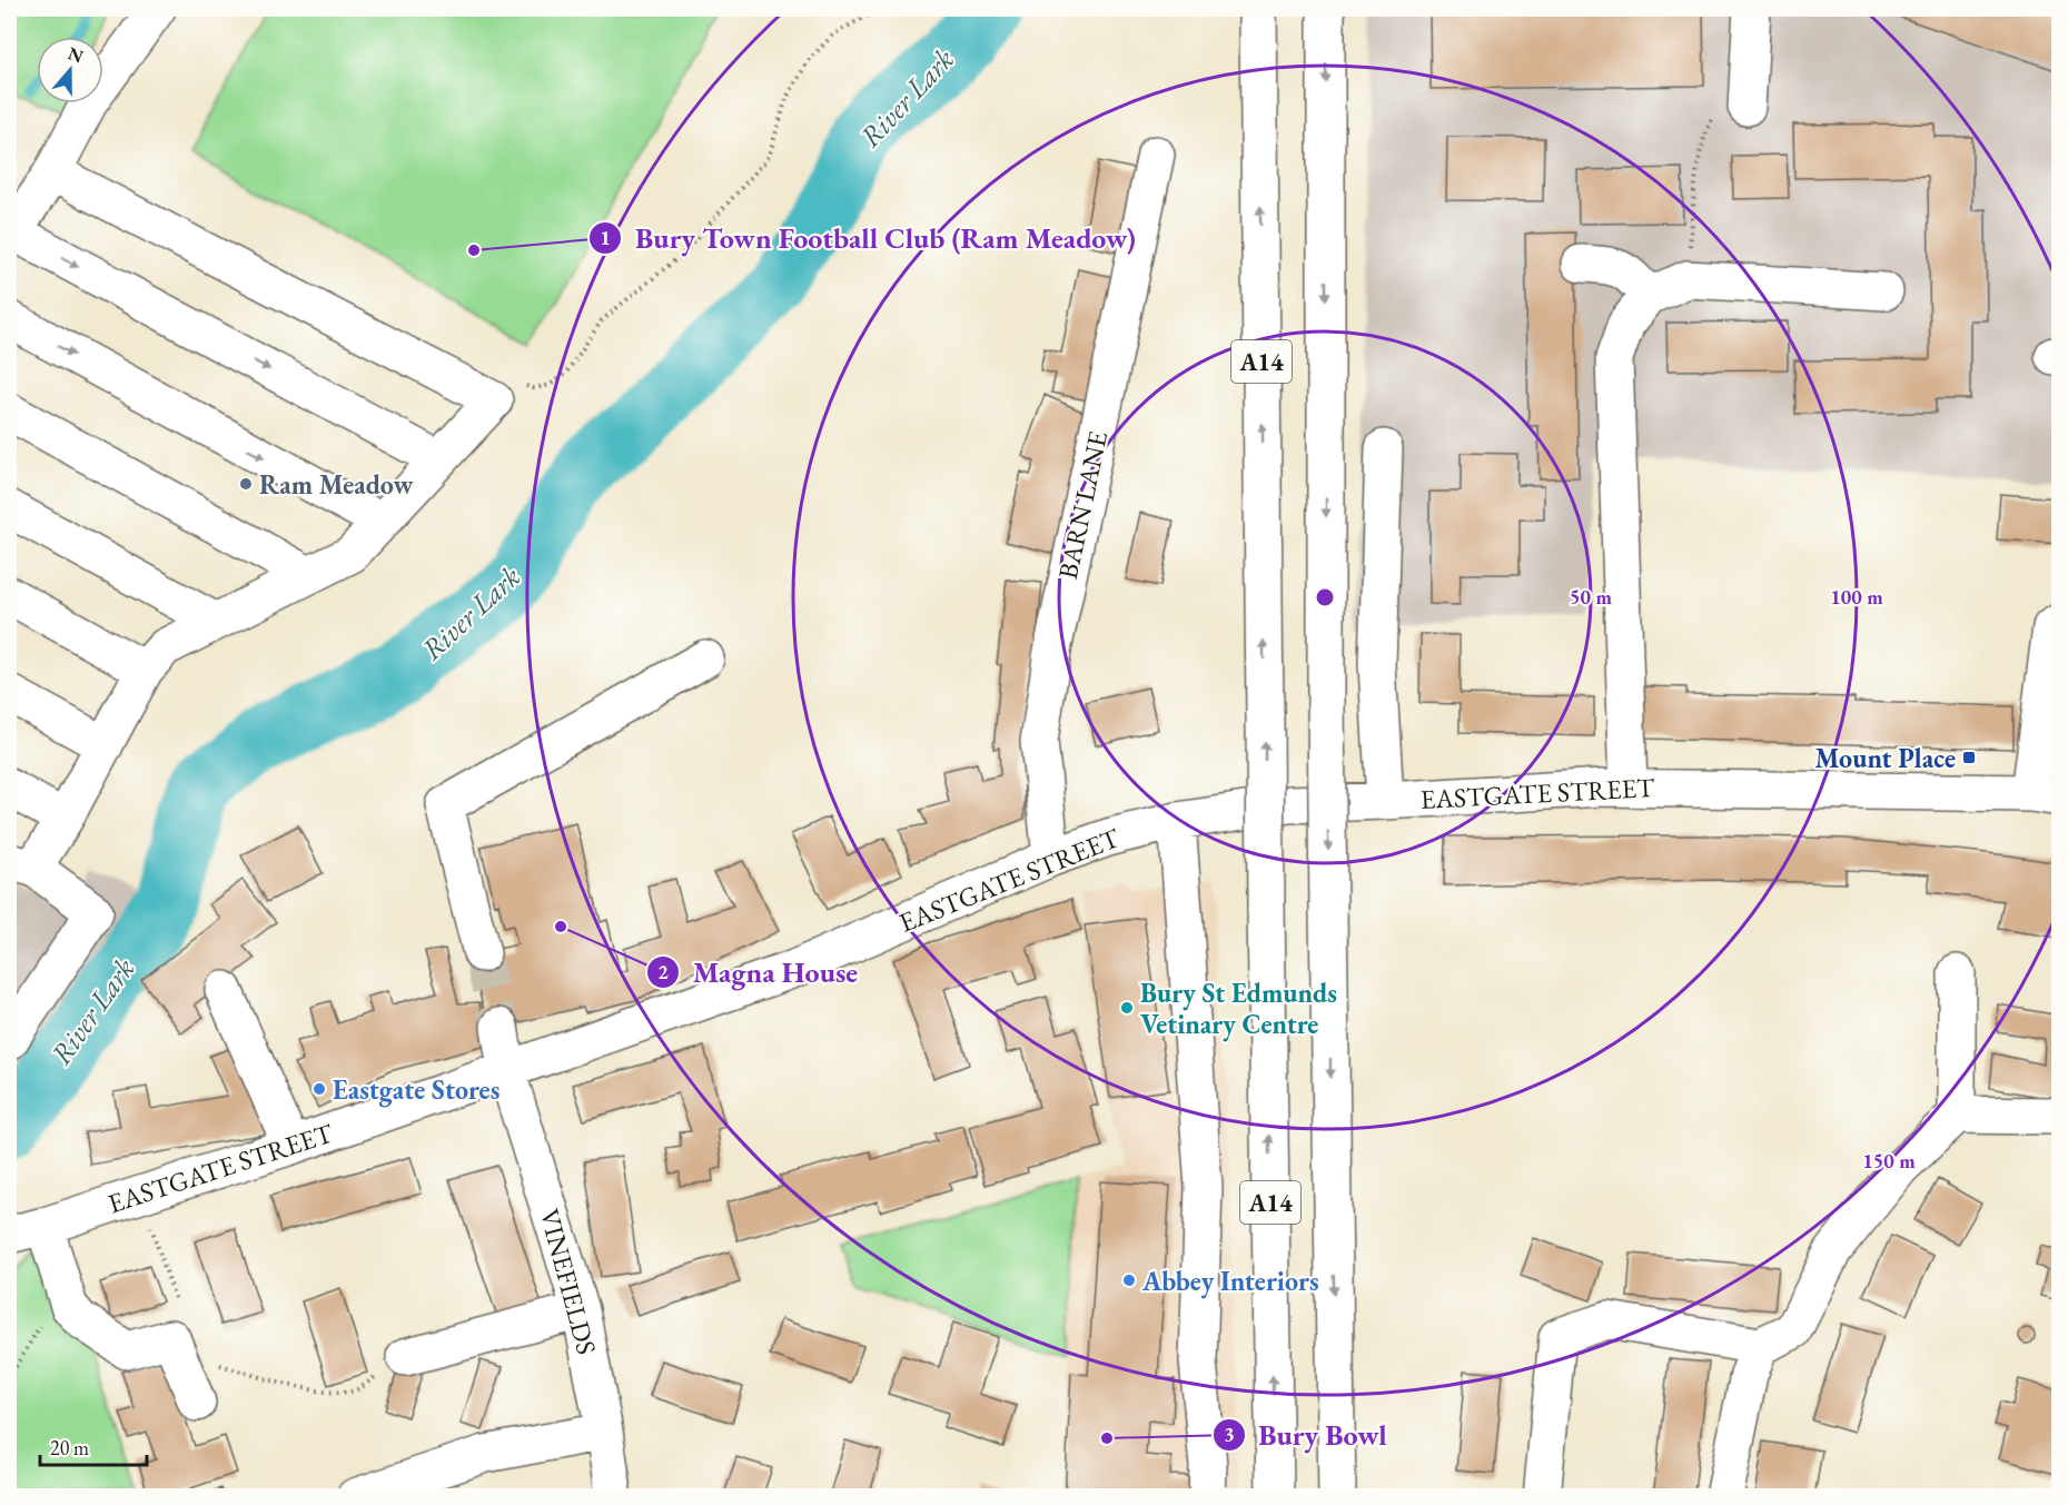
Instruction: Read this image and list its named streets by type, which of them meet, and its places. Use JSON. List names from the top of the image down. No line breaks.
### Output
{"streets":{"main road":["A14","BARN LANE","EASTGATE STREET","VINEFIELDS"]},"crossings":[["BARN LANE","EASTGATE STREET"],["EASTGATE STREET","VINEFIELDS"]],"water":["River Lark"],"places":{"other":["Bury Town Football Club (Ram Meadow)","Ram Meadow","Magna House","Bury St Edmunds Vetinary Centre","Eastgate Stores","Abbey Interiors","Bury Bowl"],"transit":["Mount Place"]},"scale_bar":"20 m","north":"top","rings":["50 m","100 m","150 m"]}
